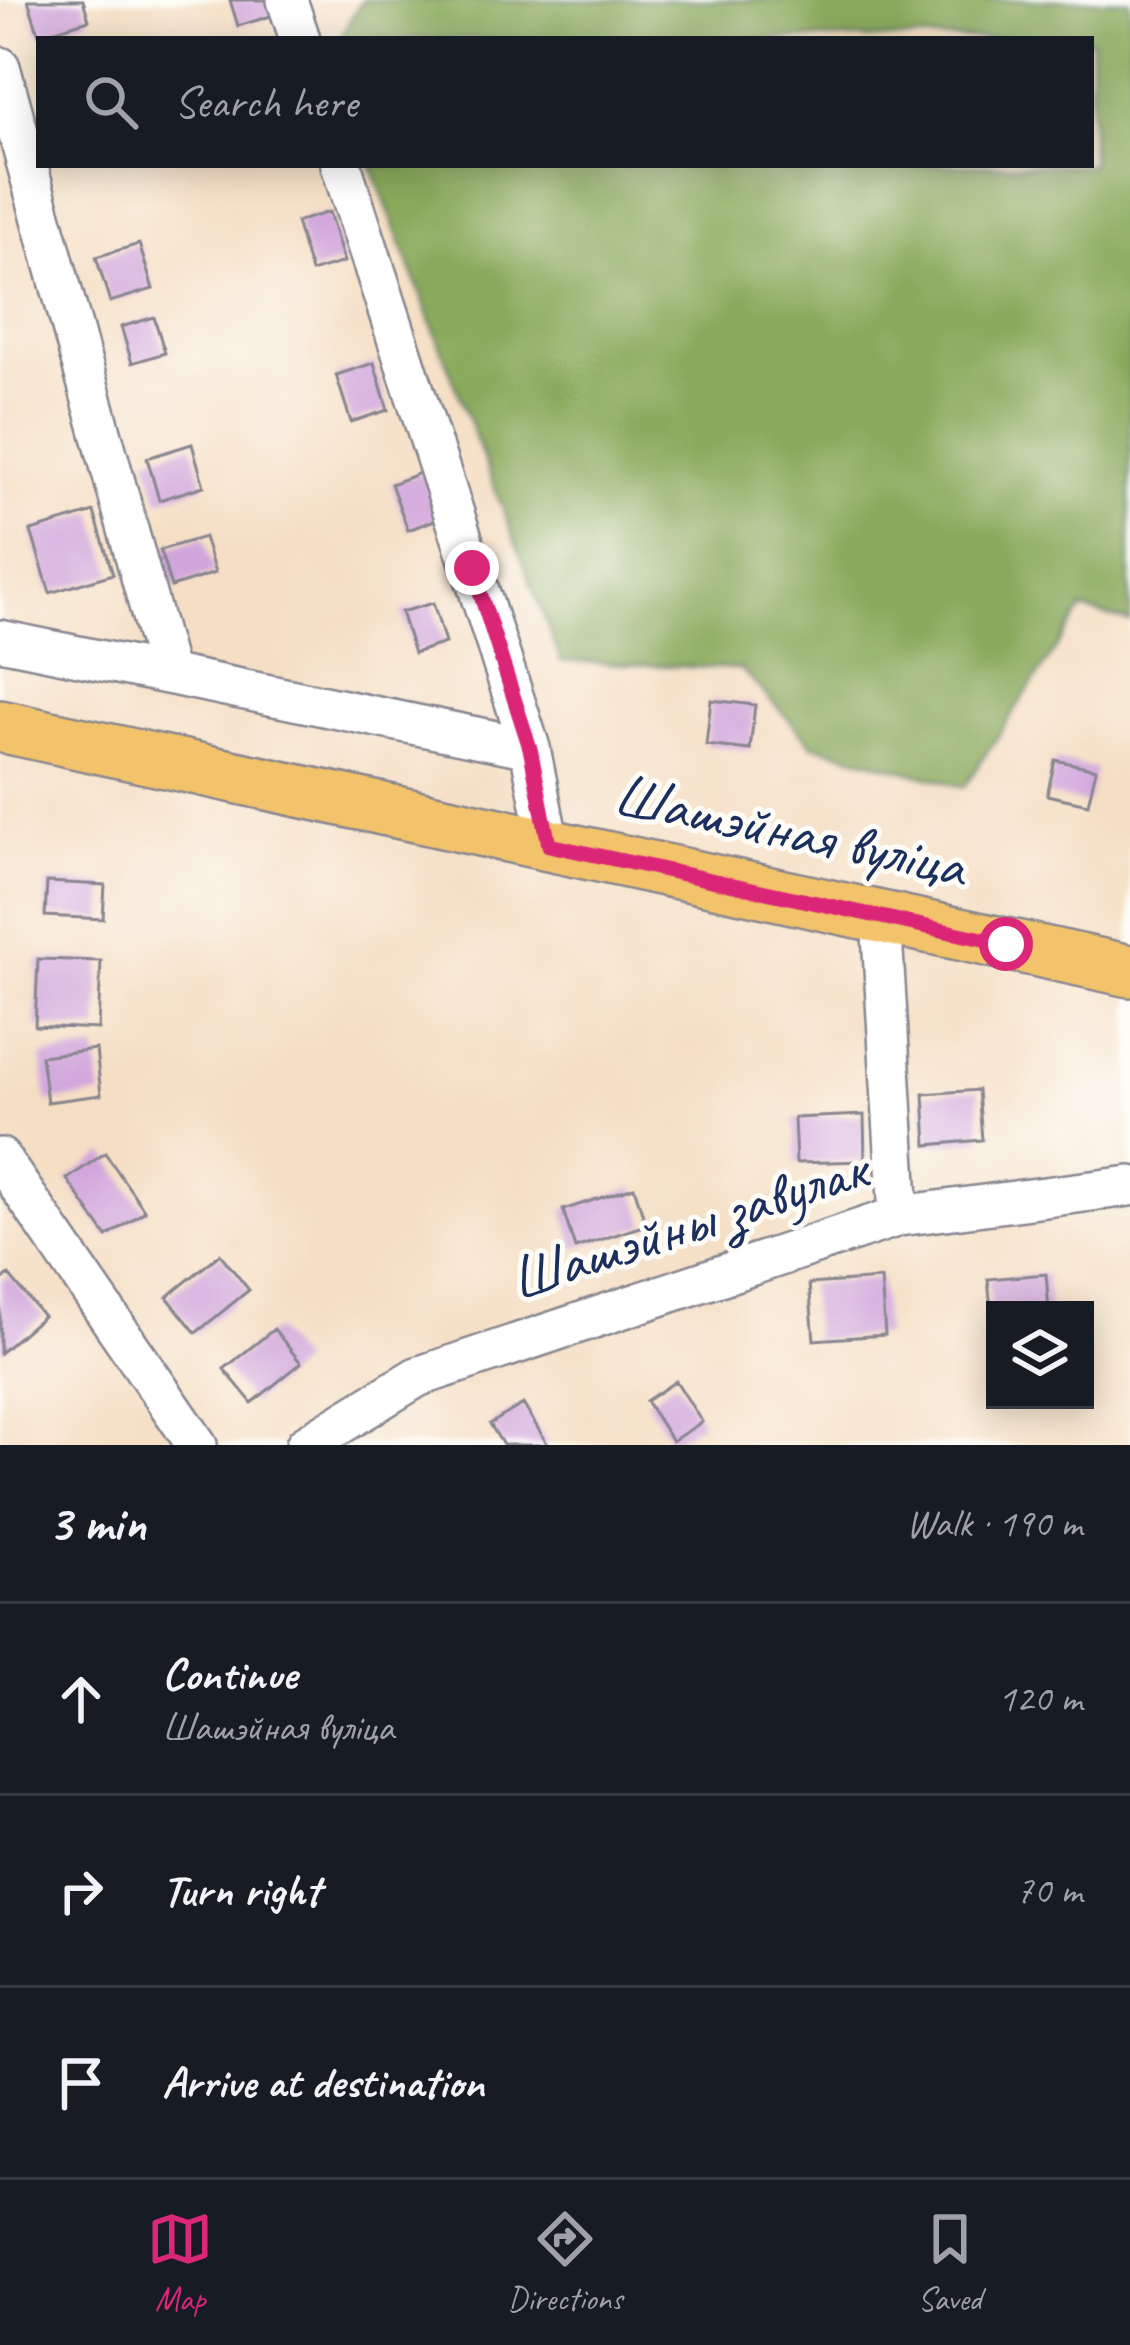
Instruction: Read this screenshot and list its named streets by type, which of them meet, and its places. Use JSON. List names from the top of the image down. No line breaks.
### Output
{"streets":{"main road":["Шашэйная вуліца"],"street":["Шашэйны завулак"]},"page":{"search":"Search here","heading":["3 min","Walk · 190 m"],"list":[["Continue","Шашэйная вуліца","120 m"],["Turn right","70 m"],"Arrive at destination"],"nav":["Map","Directions","Saved"]}}
